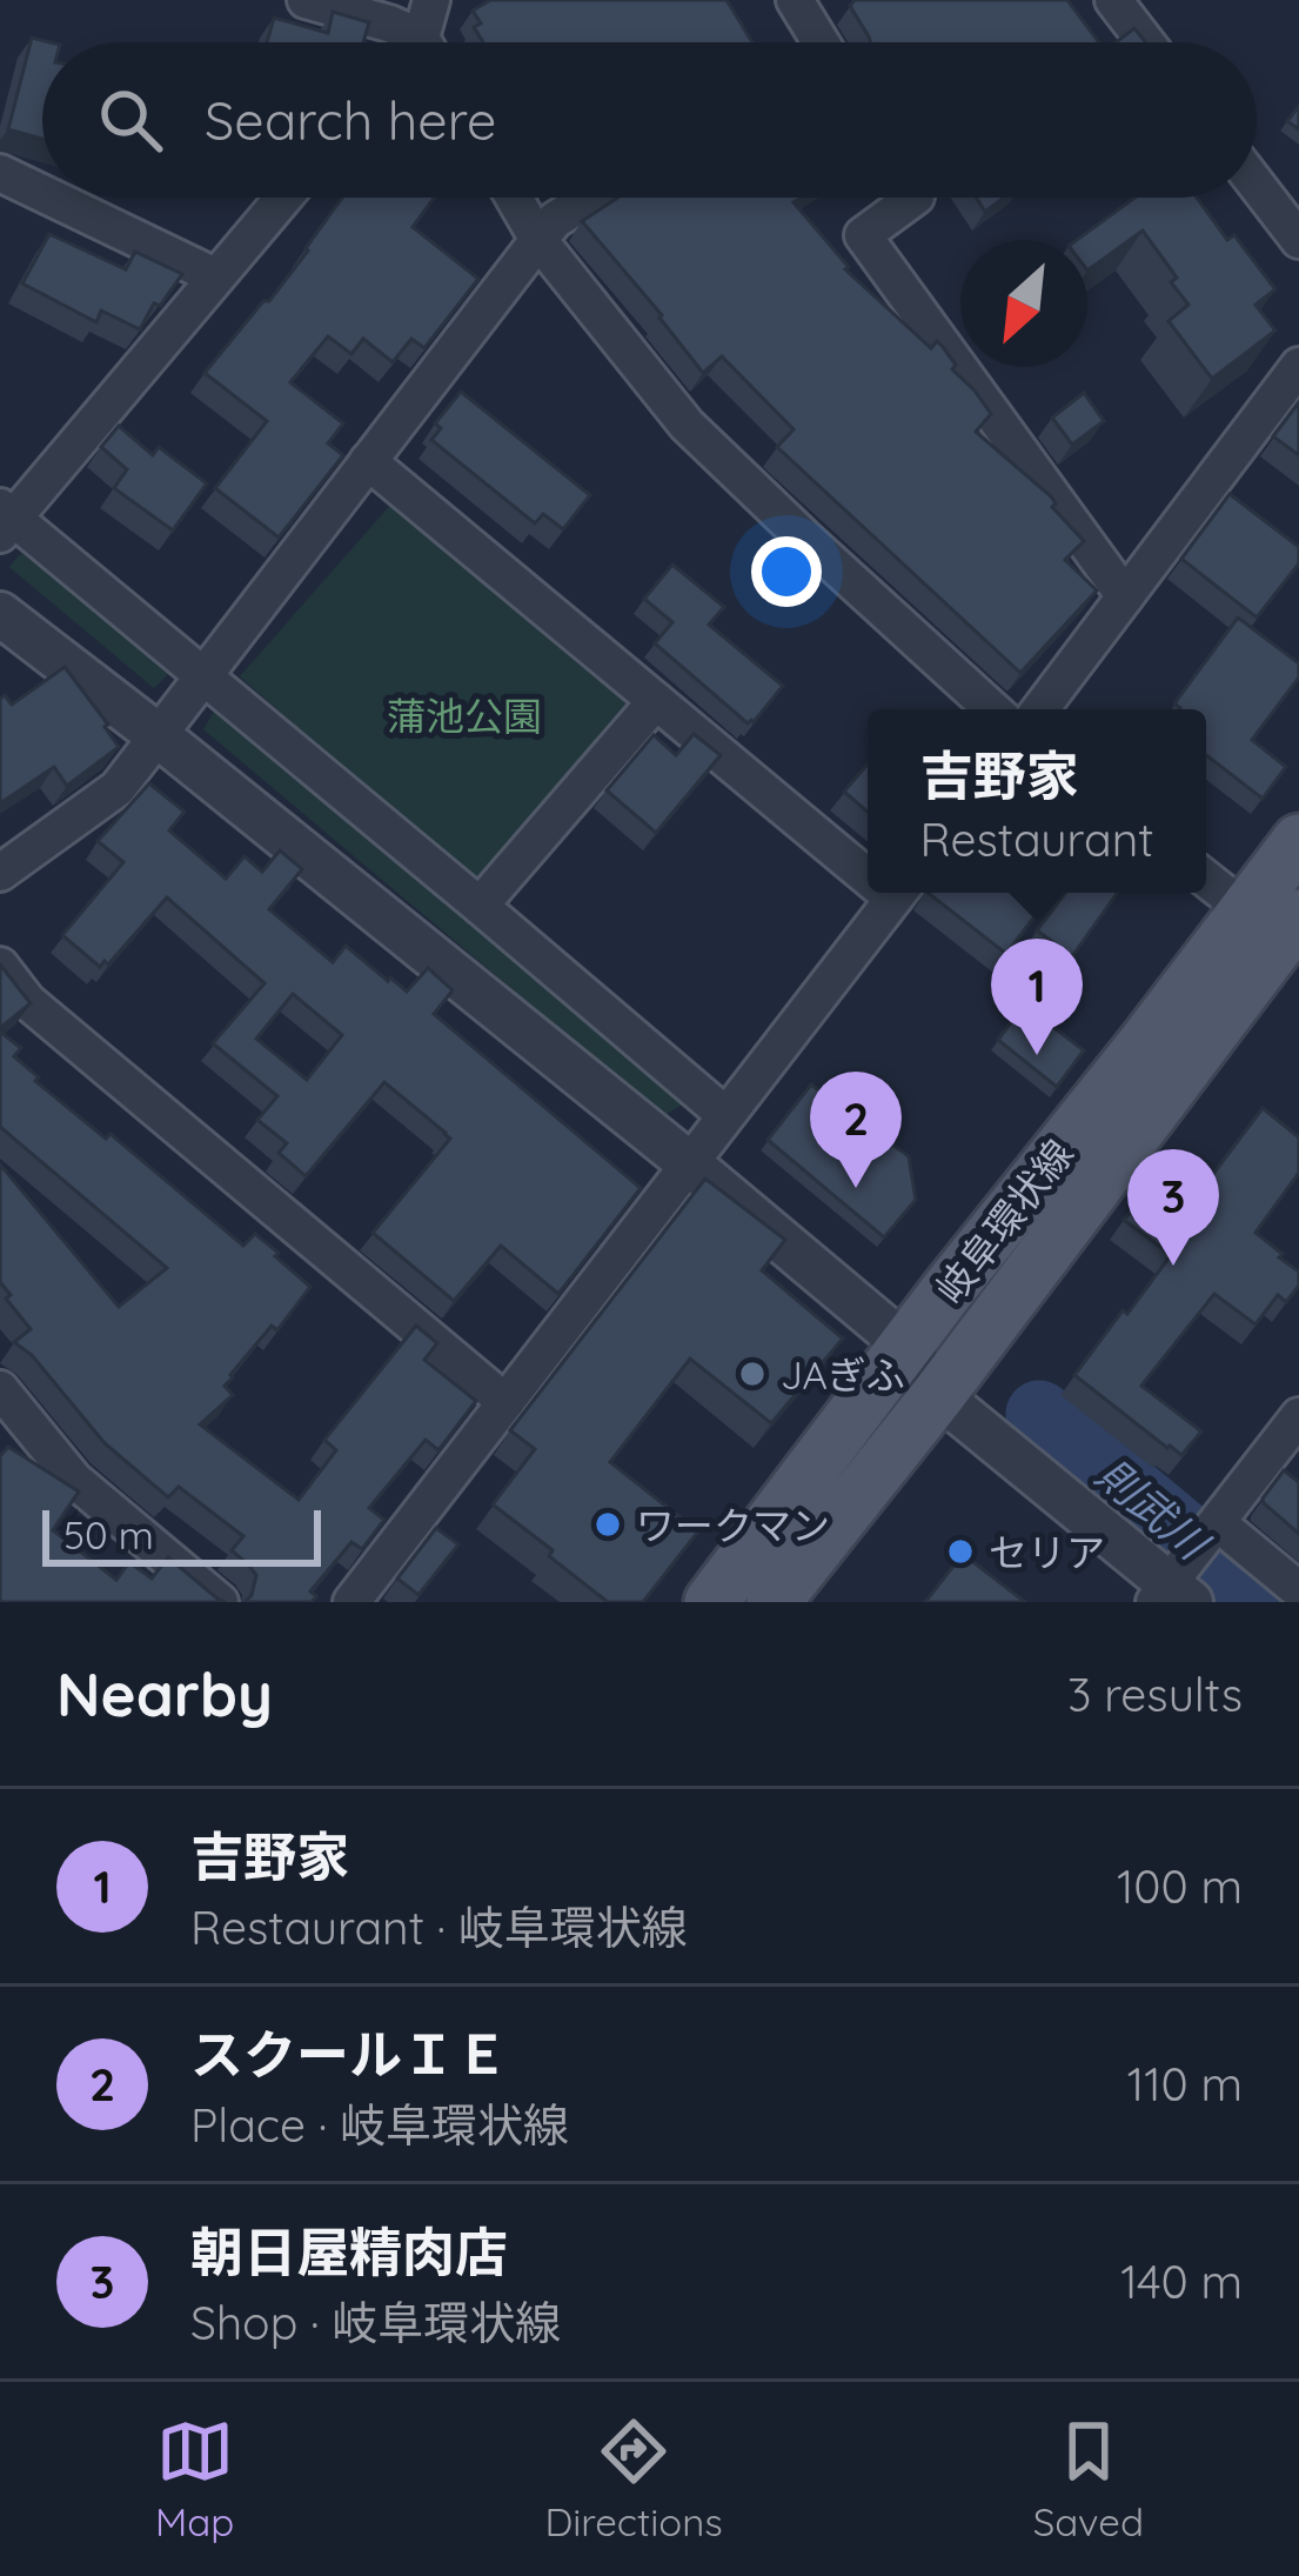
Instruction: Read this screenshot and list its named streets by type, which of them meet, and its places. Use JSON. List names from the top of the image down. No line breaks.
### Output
{"streets":{"main road":["岐阜環状線"]},"water":["則武川"],"parks":["蒲池公園"],"places":["JAぎふ","ワークマン","セリア"],"scale_bar":"50 m","north":"bottom left","page":{"search":"Search here","popup":["吉野家","Restaurant"],"pins":["1","2","3"],"scale":"50 m","heading":["Nearby","3 results"],"list":[{"mark":"1","name":"吉野家","note":"Restaurant · 岐阜環状線","value":"100 m"},{"mark":"2","name":"スクールＩＥ","note":"Place · 岐阜環状線","value":"110 m"},{"mark":"3","name":"朝日屋精肉店","note":"Shop · 岐阜環状線","value":"140 m"}],"nav":["Map","Directions","Saved"]}}
